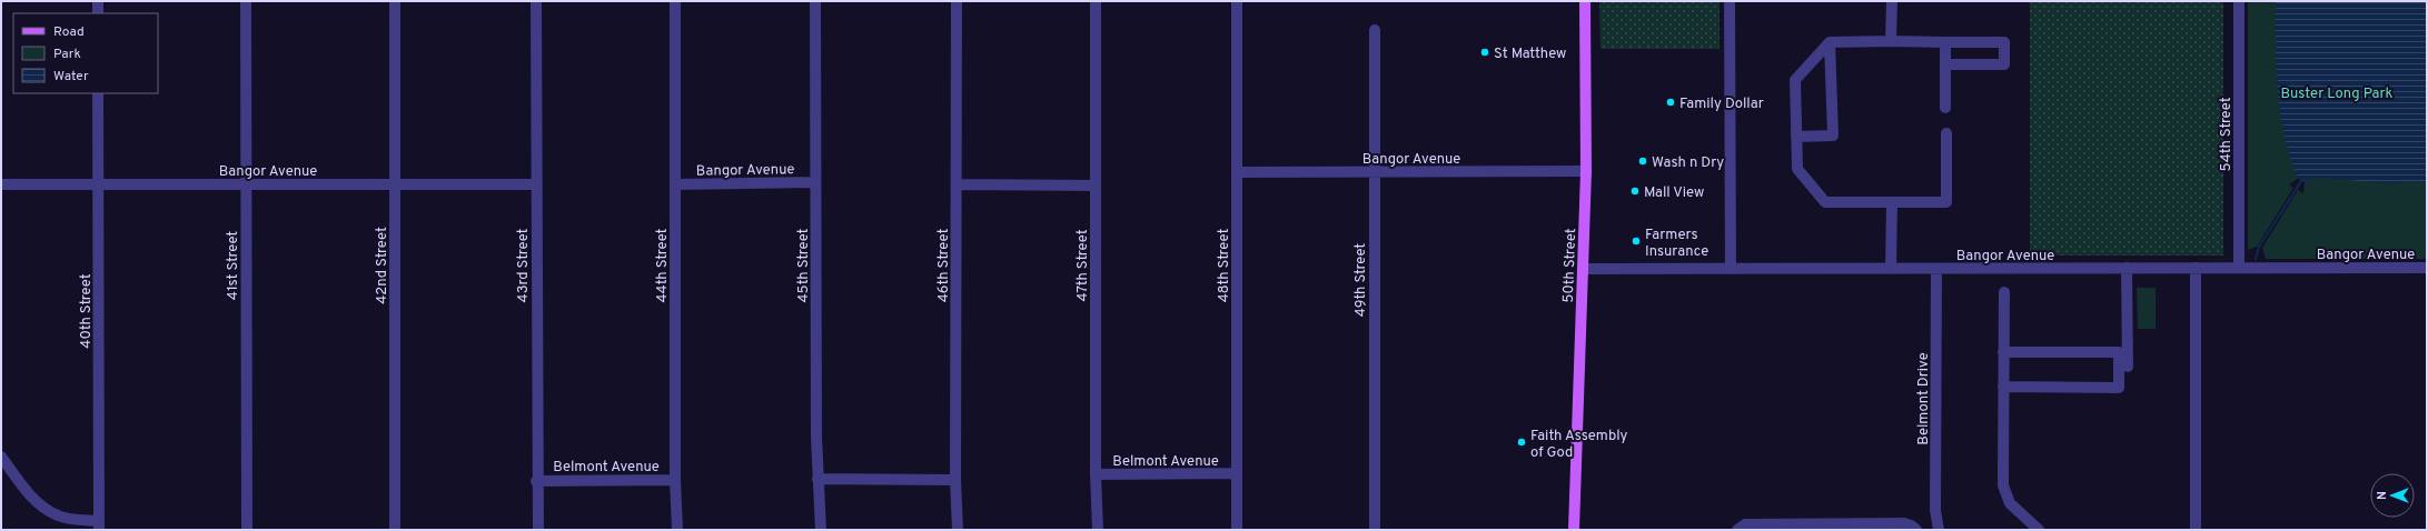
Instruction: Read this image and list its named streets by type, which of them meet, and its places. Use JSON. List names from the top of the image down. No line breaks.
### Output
{"streets":{"main road":["50th Street"],"street":["54th Street","Bangor Avenue","41st Street","42nd Street","43rd Street","44th Street","45th Street","46th Street","47th Street","48th Street","49th Street","40th Street","Belmont Drive","Belmont Avenue"]},"crossings":[["54th Street","Bangor Avenue"],["Bangor Avenue","41st Street"],["Bangor Avenue","42nd Street"],["Bangor Avenue","43rd Street"],["Bangor Avenue","44th Street"],["Bangor Avenue","45th Street"],["Bangor Avenue","48th Street"],["Bangor Avenue","50th Street"],["Bangor Avenue","49th Street"],["Bangor Avenue","40th Street"],["Bangor Avenue","Belmont Drive"],["43rd Street","Belmont Avenue"],["44th Street","Belmont Avenue"],["47th Street","Belmont Avenue"],["48th Street","Belmont Avenue"]],"parks":["Buster Long Park"],"places":["St Matthew","Family Dollar","Wash n Dry","Mall View","Farmers Insurance","Faith Assembly of God"],"legend":["Road","Park","Water"],"north":"left"}
